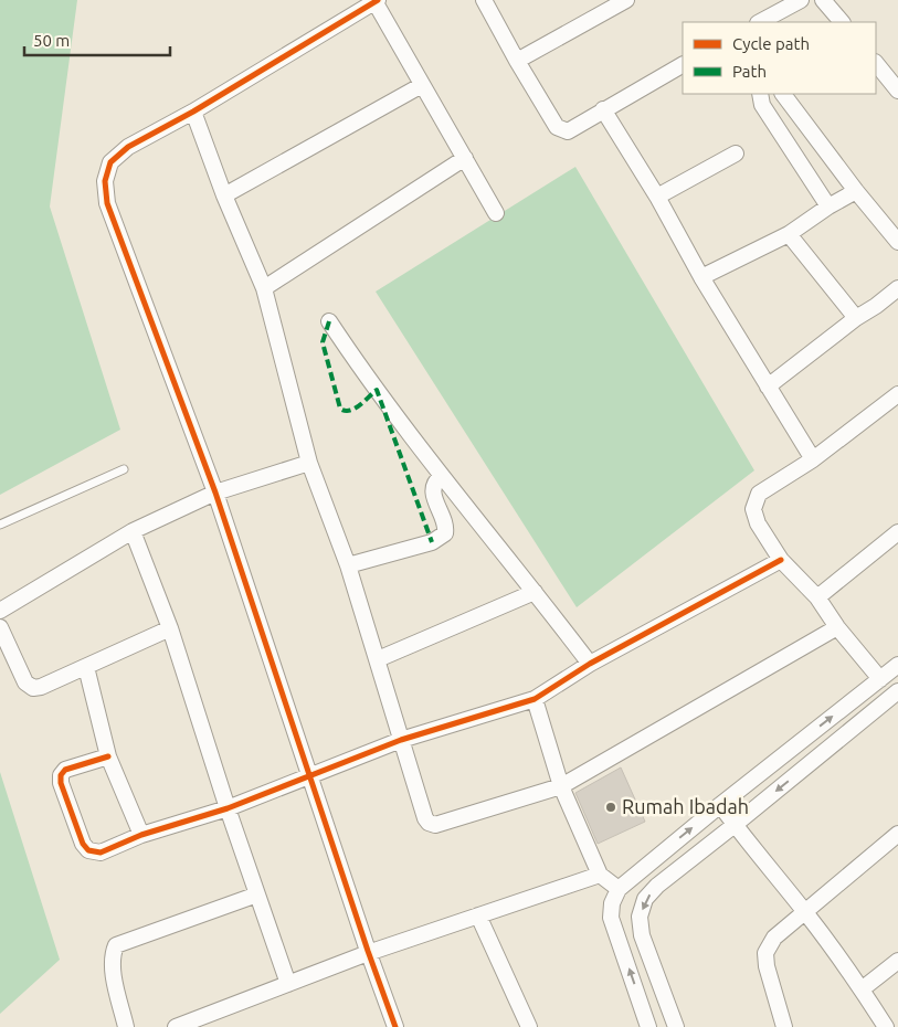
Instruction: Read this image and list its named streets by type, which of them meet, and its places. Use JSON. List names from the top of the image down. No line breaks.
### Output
{"places":["Rumah Ibadah"],"legend":["Cycle path","Path"],"scale_bar":"50 m"}
